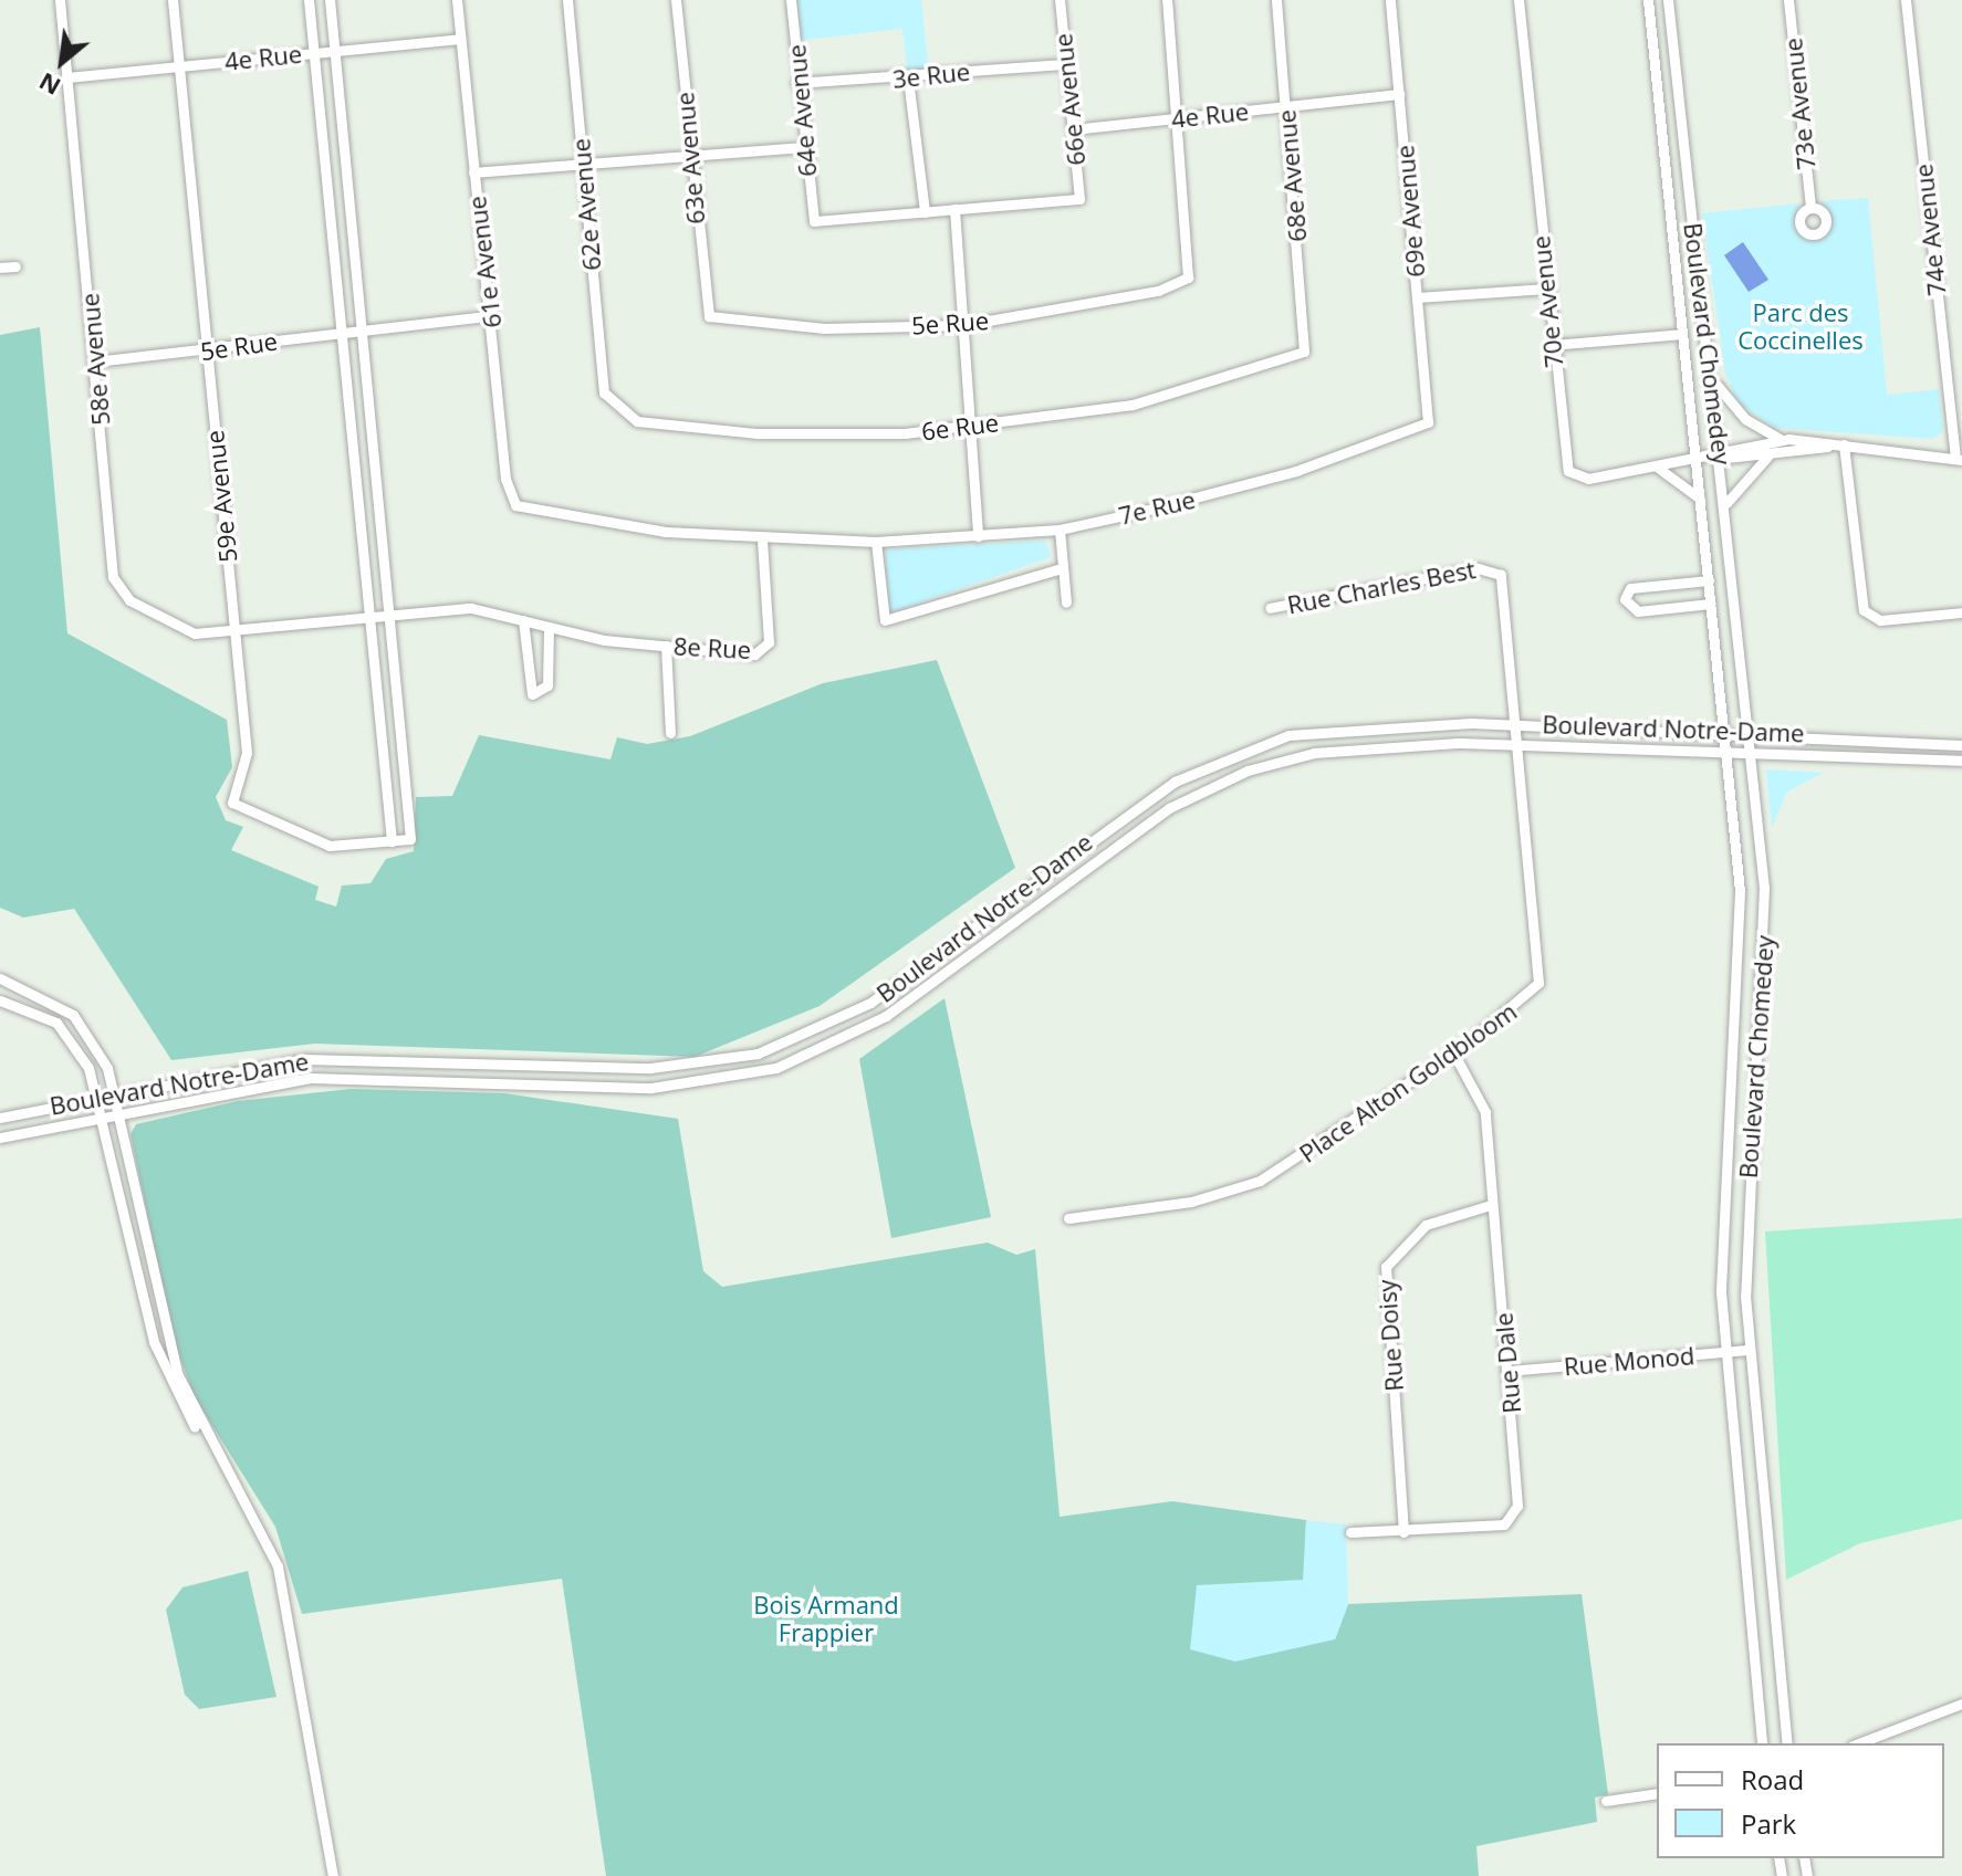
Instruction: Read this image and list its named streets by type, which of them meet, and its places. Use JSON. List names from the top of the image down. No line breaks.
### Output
{"streets":{"street":["4e Rue","3e Rue","66e Avenue","73e Avenue","64e Avenue","63e Avenue","68e Avenue","62e Avenue","69e Avenue","74e Avenue","61e Avenue","70e Avenue","5e Rue","Boulevard Chomedey","58e Avenue","6e Rue","59e Avenue","7e Rue","Rue Charles Best","8e Rue","Boulevard Notre-Dame","Place Alton Goldbloom","Rue Doisy","Rue Monod","Rue Dale"]},"crossings":[["4e Rue","66e Avenue"],["4e Rue","68e Avenue"],["4e Rue","69e Avenue"],["4e Rue","61e Avenue"],["4e Rue","5e Rue"],["4e Rue","58e Avenue"],["4e Rue","59e Avenue"],["3e Rue","66e Avenue"],["3e Rue","64e Avenue"],["63e Avenue","5e Rue"],["68e Avenue","6e Rue"],["62e Avenue","6e Rue"],["69e Avenue","7e Rue"],["61e Avenue","5e Rue"],["61e Avenue","7e Rue"],["70e Avenue","Boulevard Chomedey"],["5e Rue","58e Avenue"],["5e Rue","59e Avenue"],["Boulevard Chomedey","Boulevard Notre-Dame"],["Boulevard Chomedey","Rue Monod"],["58e Avenue","59e Avenue"],["58e Avenue","8e Rue"],["59e Avenue","8e Rue"],["7e Rue","8e Rue"],["Rue Charles Best","Boulevard Notre-Dame"],["Rue Charles Best","Place Alton Goldbloom"],["Boulevard Notre-Dame","Place Alton Goldbloom"],["Place Alton Goldbloom","Rue Dale"],["Rue Doisy","Rue Dale"],["Rue Monod","Rue Dale"]],"parks":["Parc des Coccinelles","Bois Armand Frappier"],"legend":["Road","Park"],"north":"bottom left"}
